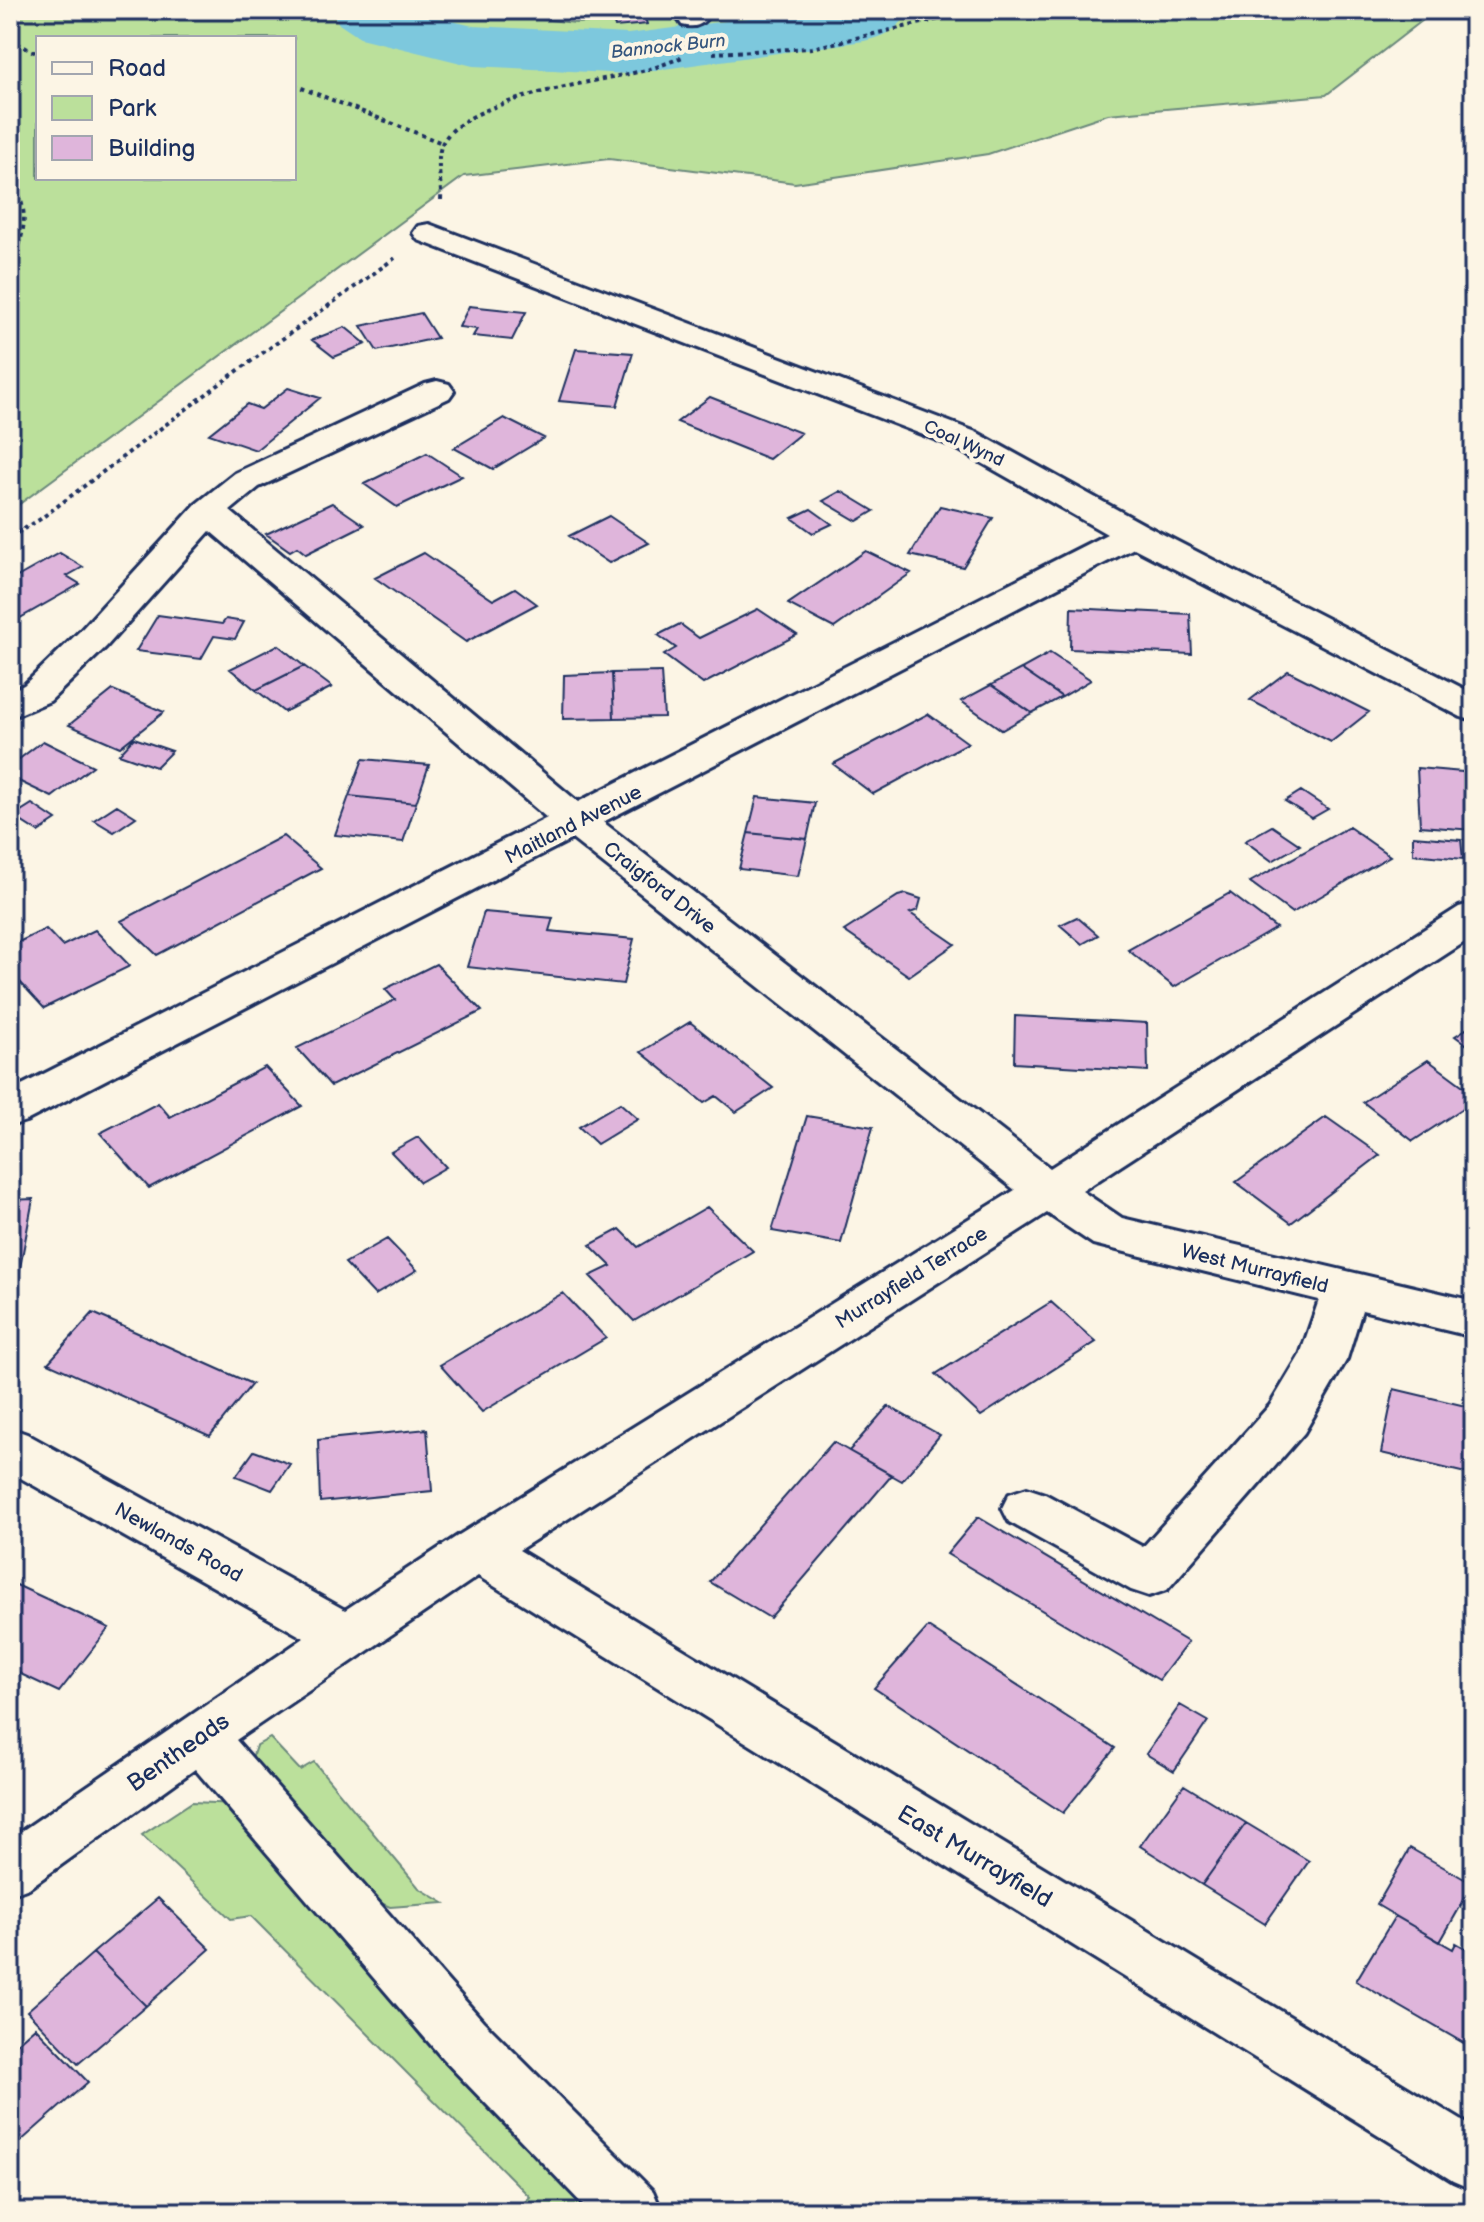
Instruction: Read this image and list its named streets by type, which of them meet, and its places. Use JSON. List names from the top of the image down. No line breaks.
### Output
{"streets":{"street":["Coal Wynd","Maitland Avenue","Craigford Drive","West Murrayfield","Murrayfield Terrace","Newlands Road","Bentheads","East Murrayfield"]},"crossings":[["Coal Wynd","Maitland Avenue"],["Maitland Avenue","Craigford Drive"],["Craigford Drive","West Murrayfield"],["Craigford Drive","Murrayfield Terrace"],["West Murrayfield","Murrayfield Terrace"],["Murrayfield Terrace","Newlands Road"],["Murrayfield Terrace","Bentheads"],["Murrayfield Terrace","East Murrayfield"],["Newlands Road","Bentheads"]],"water":["Bannock Burn"],"legend":["Road","Park","Building"]}
